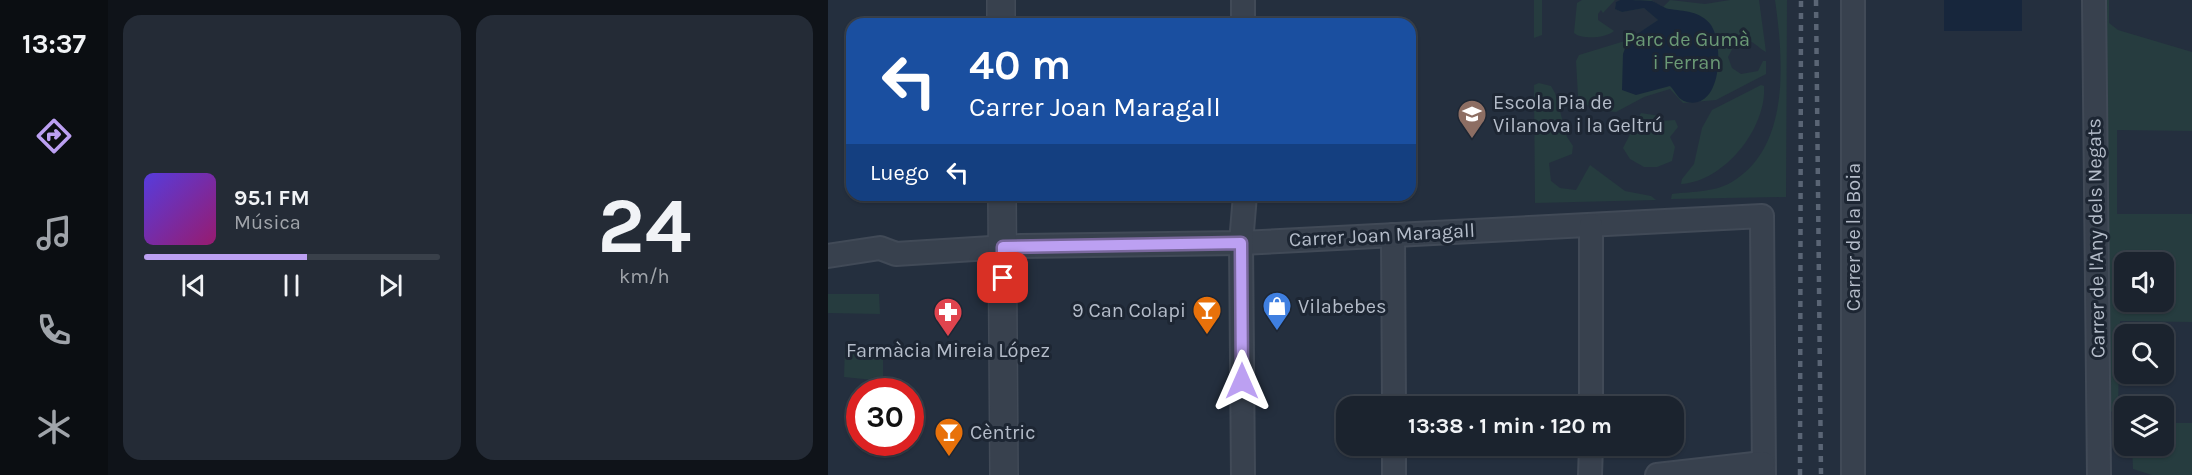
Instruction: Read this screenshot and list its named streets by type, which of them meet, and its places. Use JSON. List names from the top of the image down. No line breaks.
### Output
{"streets":{"street":["Carrer Joan Maragall","Carrer de la Boia","Carrer de l'Any dels Negats"]},"parks":["Parc de Gumà i Ferran"],"places":{"school or university":["Escola Pia de Vilanova i la Geltrú"],"shop":["Vilabebes"],"bar":["9 Can Colapi","Cèntric"],"pharmacy":["Farmàcia Mireia López"]},"page":{"tabs":"13:37","tile":["24","km/h"],"turn":["40 m","Carrer Joan Maragall"],"then":"Luego","song":["95.1 FM","Música"],"limit":"30","trip":"13:38 · 1 min · 120 m"}}
